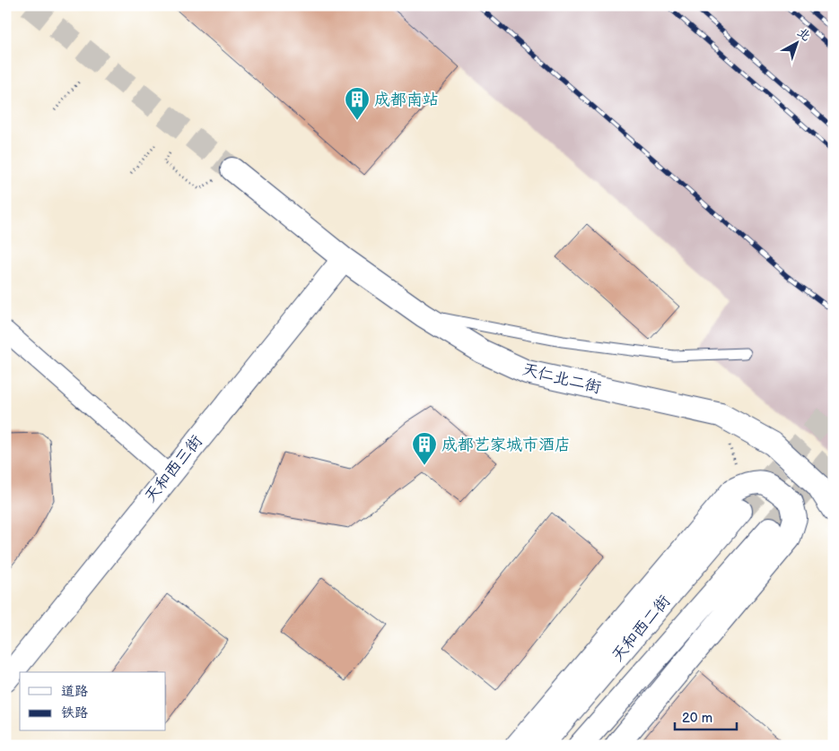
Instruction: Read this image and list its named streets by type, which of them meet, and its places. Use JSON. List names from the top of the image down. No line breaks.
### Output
{"streets":{"street":["天仁北二街","天和西三街","天和西二街"]},"crossings":[["天仁北二街","天和西三街"]],"places":{"building":["成都南站","成都艺家城市酒店"]},"legend":["道路","铁路"],"scale_bar":"20 m","north":"top right"}
